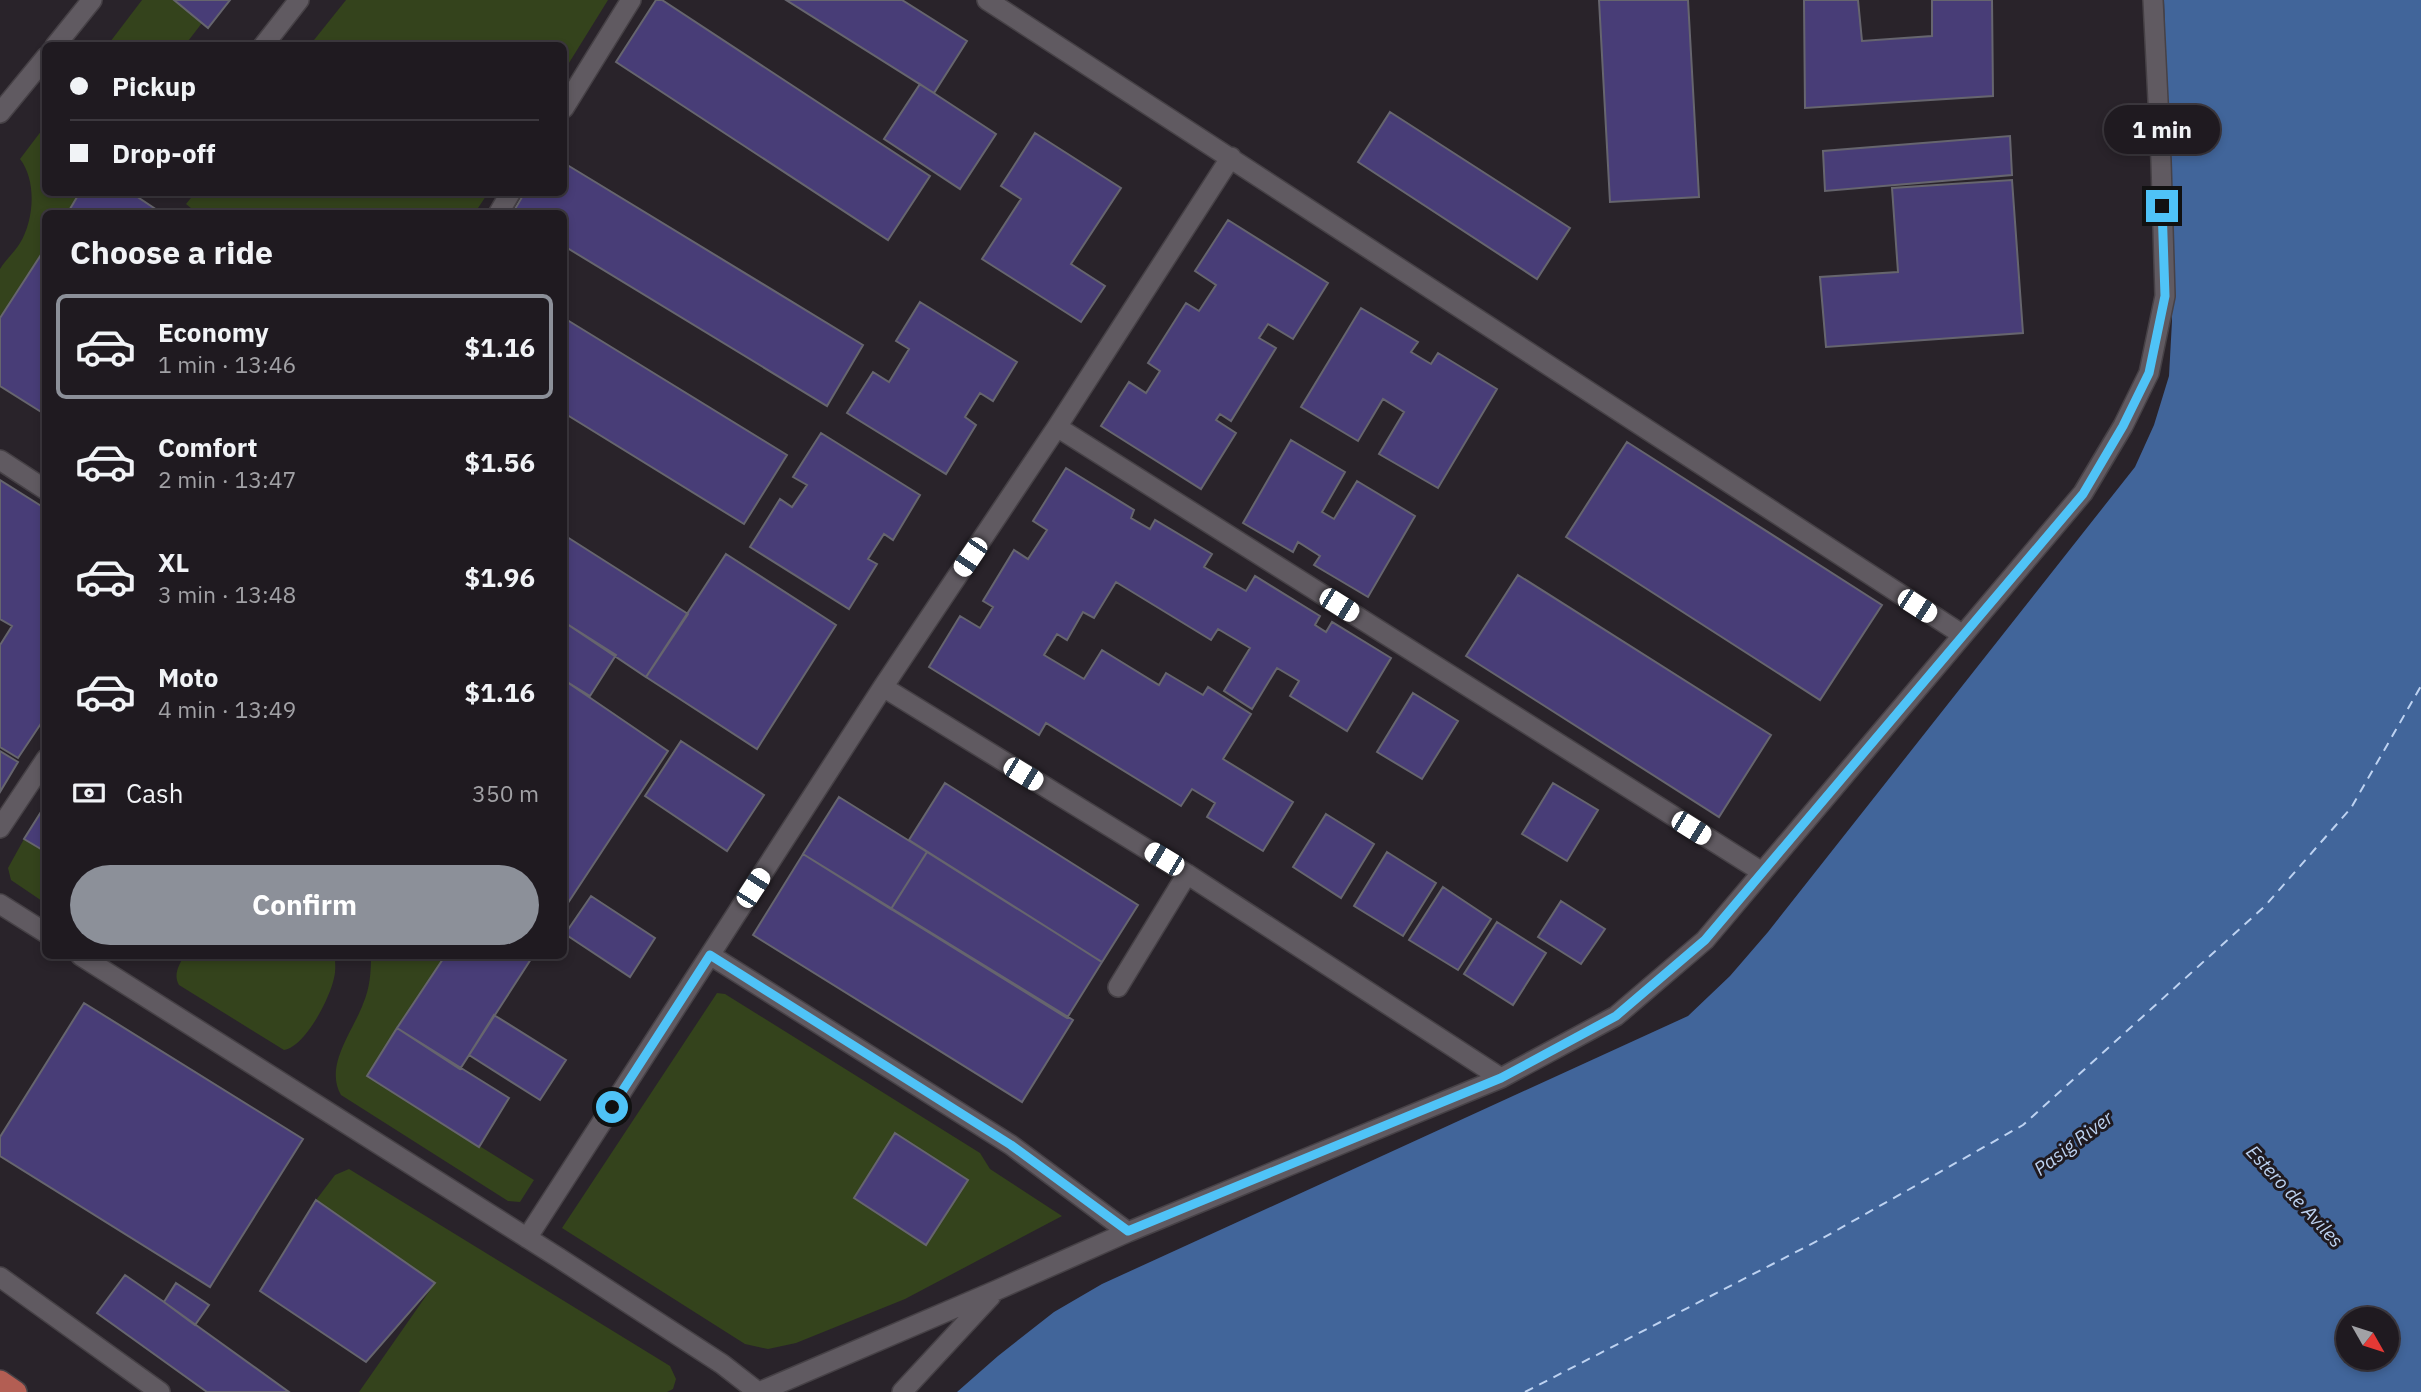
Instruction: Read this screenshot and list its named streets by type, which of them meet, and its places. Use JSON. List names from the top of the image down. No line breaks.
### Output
{"water":["Pasig River","Estero de Aviles"],"north":"bottom right","page":{"banner":["Pickup","Drop-off"],"bubble":"1 min","heading":"Choose a ride","list":[{"name":"Economy","note":"1 min · 13:46","value":"$1.16"},{"name":"Comfort","note":"2 min · 13:47","value":"$1.56"},{"name":"XL","note":"3 min · 13:48","value":"$1.96"},{"name":"Moto","note":"4 min · 13:49","value":"$1.16"}],"pay":["Cash","350 m"],"buttons":"Confirm"}}
